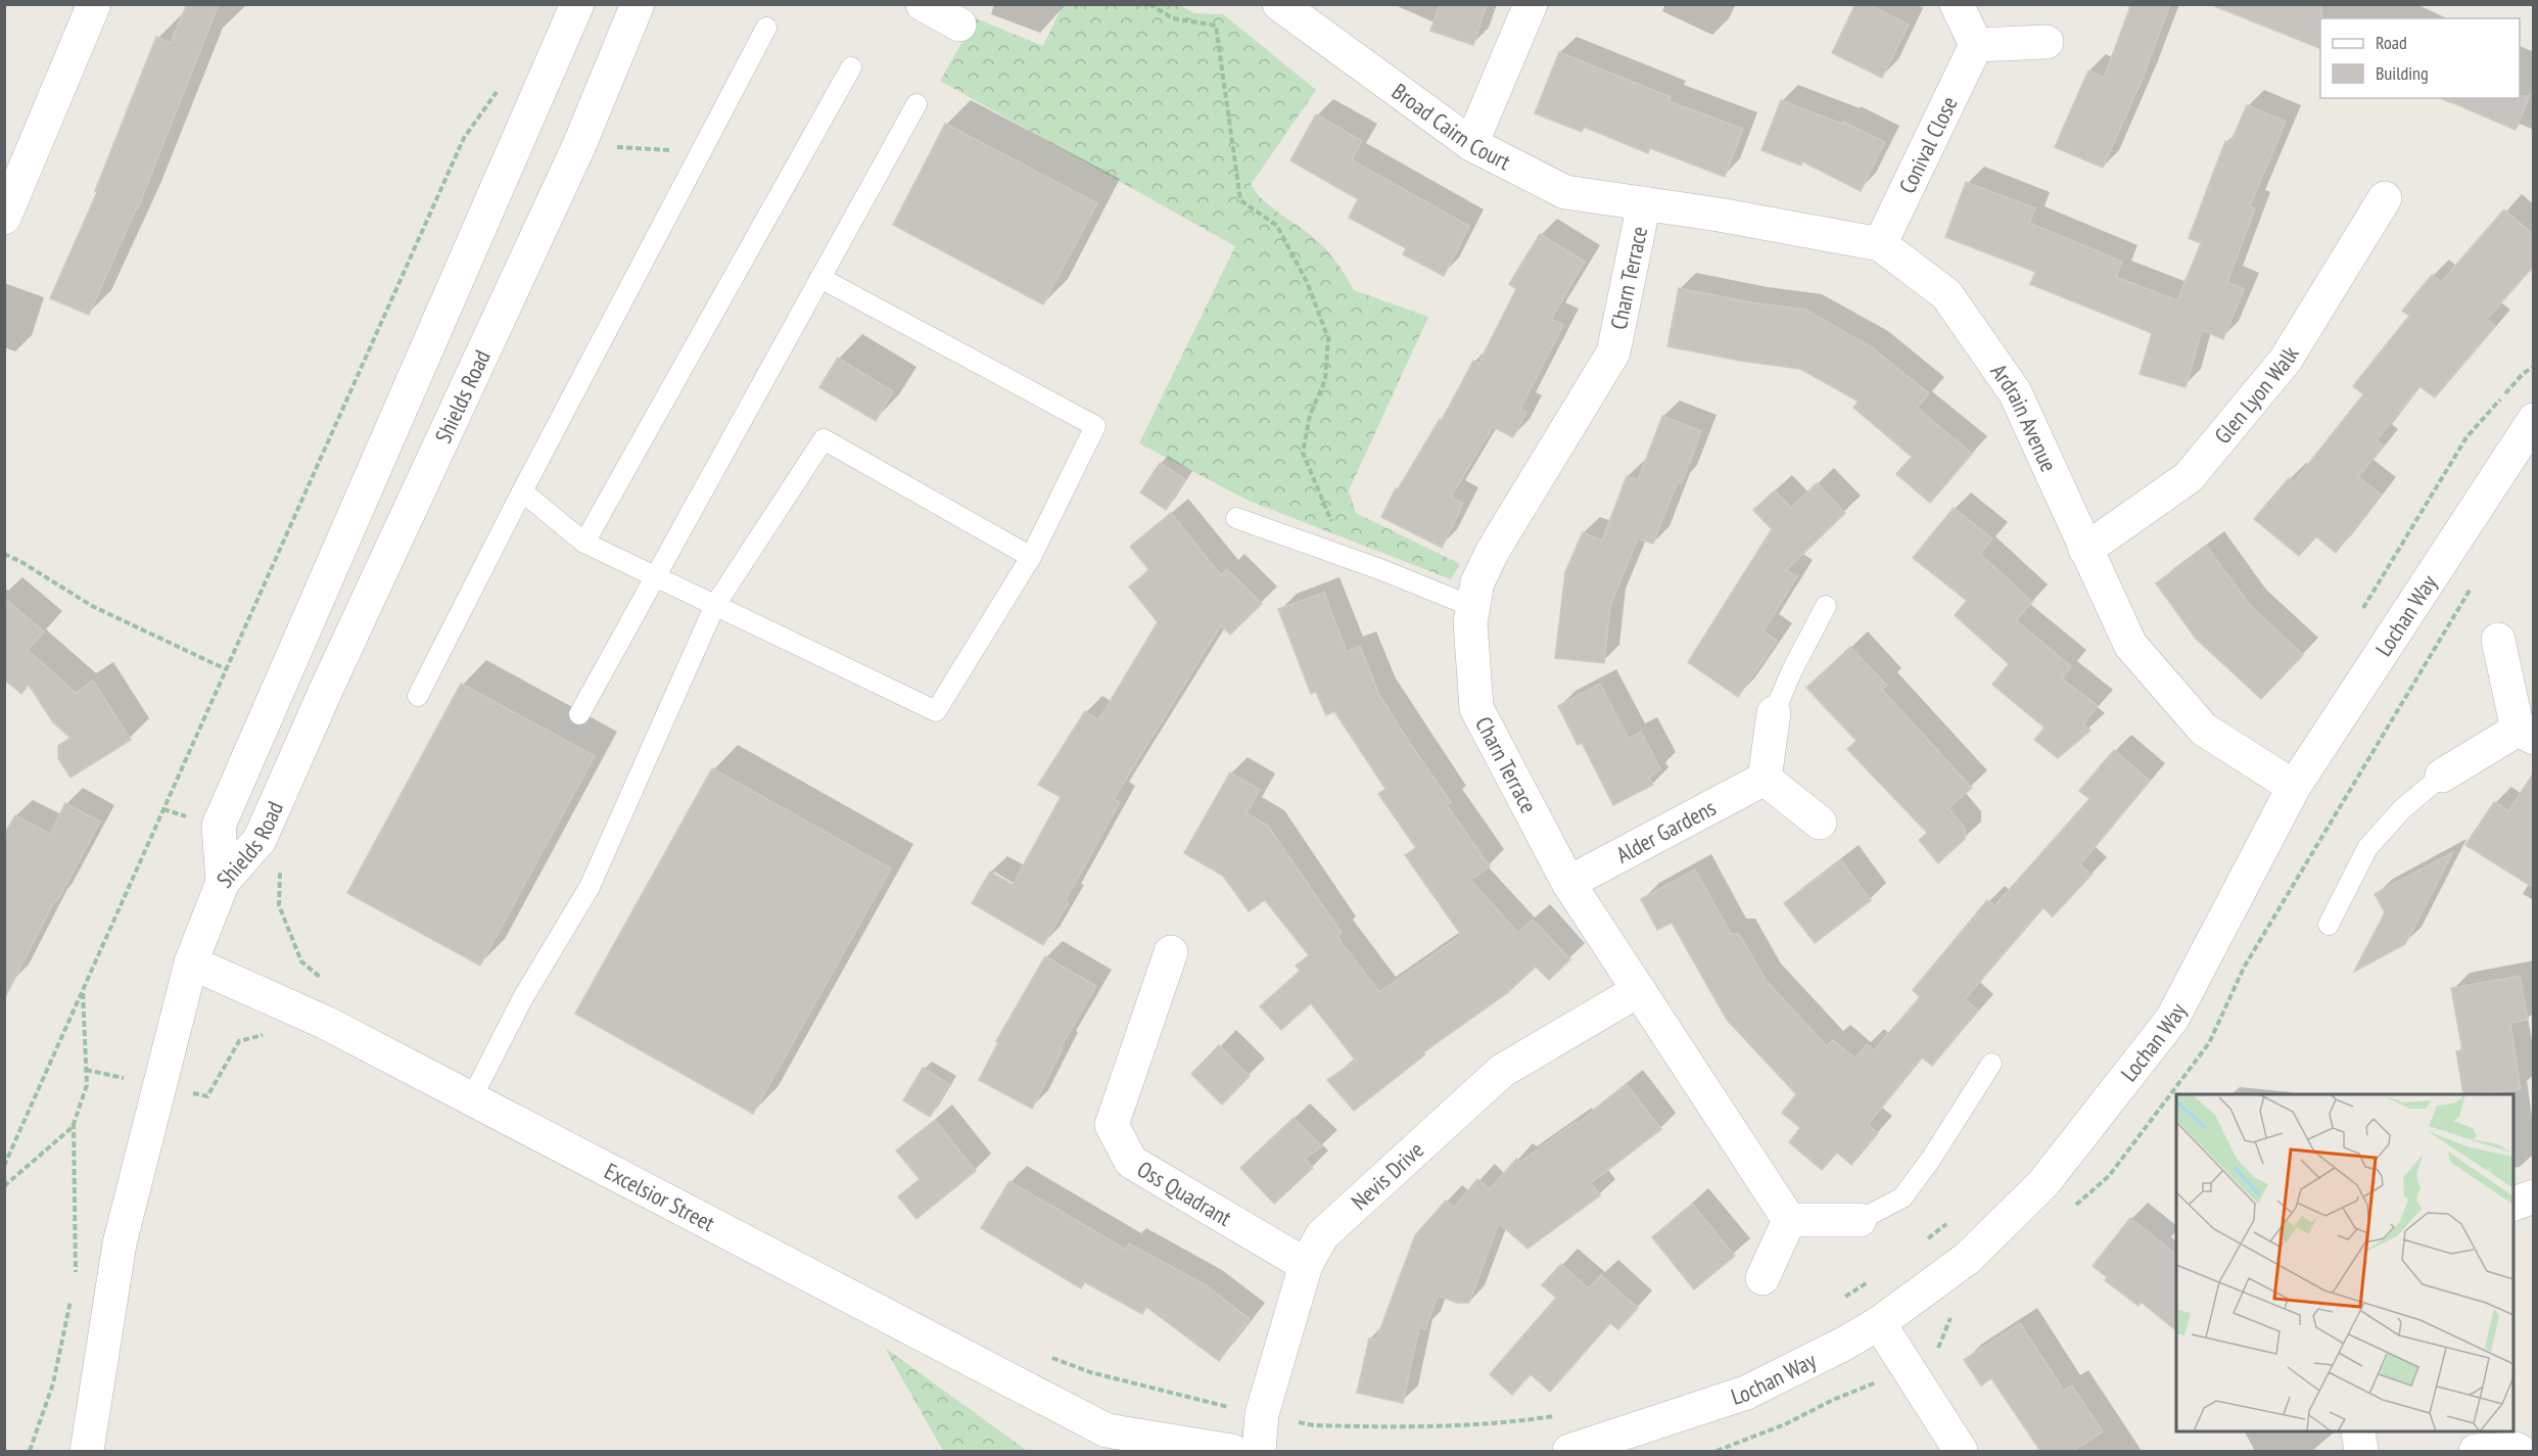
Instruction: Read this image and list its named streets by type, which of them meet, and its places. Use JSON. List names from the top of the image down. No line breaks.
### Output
{"streets":{"street":["Broad Cairn Court","Conival Close","Charn Terrace","Glen Lyon Walk","Shields Road","Ardrain Avenue","Lochan Way","Alder Gardens","Nevis Drive","Oss Quadrant","Excelsior Street"]},"crossings":[["Broad Cairn Court","Charn Terrace"],["Broad Cairn Court","Ardrain Avenue"],["Conival Close","Ardrain Avenue"],["Charn Terrace","Ardrain Avenue"],["Charn Terrace","Alder Gardens"],["Charn Terrace","Nevis Drive"],["Glen Lyon Walk","Ardrain Avenue"],["Ardrain Avenue","Lochan Way"],["Nevis Drive","Oss Quadrant"]],"legend":["Road","Building"]}
